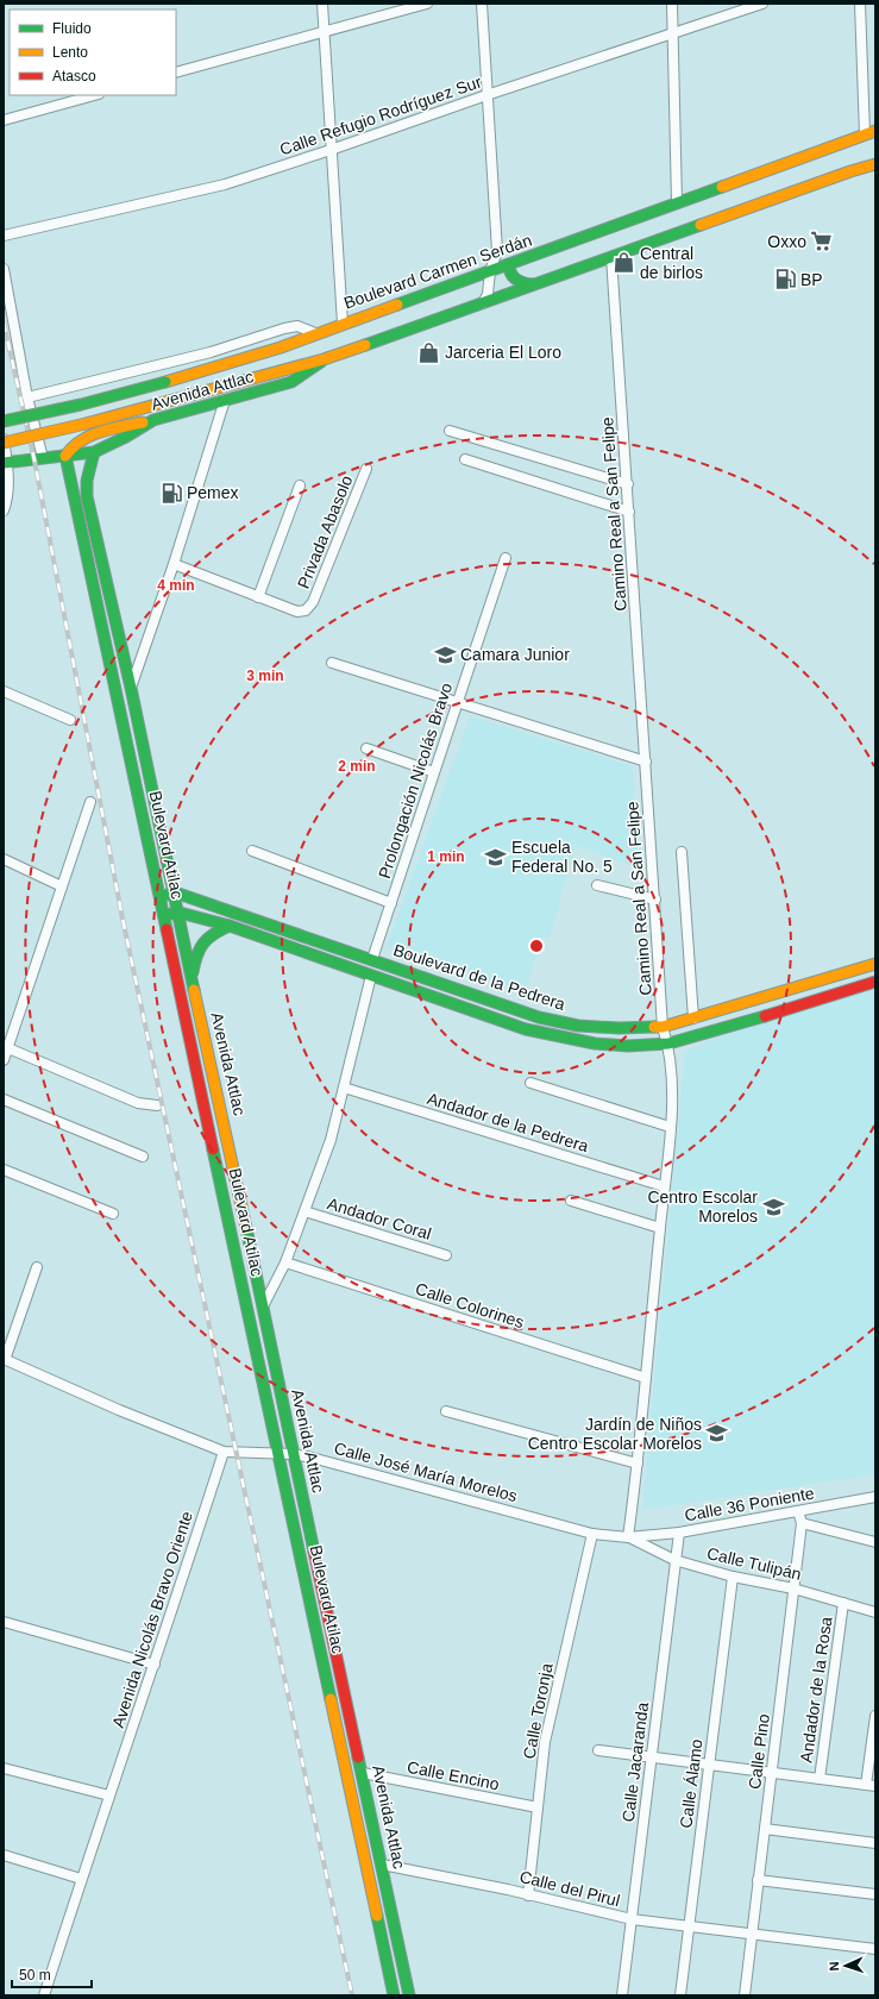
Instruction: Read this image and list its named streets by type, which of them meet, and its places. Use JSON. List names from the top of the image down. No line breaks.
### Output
{"streets":{"main road":["Boulevard Carmen Serdán","Avenida Attlac","Bulevard Atilac","Boulevard de la Pedrera"],"street":["Calle Refugio Rodríguez Sur","Camino Real a San Felipe","Privada Abasolo","Prolongación Nicolás Bravo","Andador de la Pedrera","Andador Coral","Calle Colorines","Calle José María Morelos","Calle 36 Poniente","Calle Tulipán","Avenida Nicolás Bravo Oriente","Andador de la Rosa","Calle Toronja","Calle Pino","Calle Jacaranda","Calle Encino","Calle Álamo","Calle del Pirul"]},"crossings":[["Avenida Attlac","Bulevard Atilac"],["Avenida Attlac","Boulevard de la Pedrera"],["Avenida Attlac","Calle José María Morelos"],["Avenida Attlac","Calle Encino"],["Avenida Attlac","Calle del Pirul"],["Camino Real a San Felipe","Boulevard de la Pedrera"],["Camino Real a San Felipe","Andador de la Pedrera"],["Camino Real a San Felipe","Calle Colorines"],["Camino Real a San Felipe","Calle José María Morelos"],["Camino Real a San Felipe","Calle 36 Poniente"],["Camino Real a San Felipe","Calle Tulipán"],["Prolongación Nicolás Bravo","Boulevard de la Pedrera"],["Bulevard Atilac","Boulevard de la Pedrera"],["Bulevard Atilac","Calle José María Morelos"],["Calle José María Morelos","Calle 36 Poniente"],["Calle José María Morelos","Calle Tulipán"],["Calle José María Morelos","Avenida Nicolás Bravo Oriente"],["Calle José María Morelos","Calle Toronja"],["Calle 36 Poniente","Calle Tulipán"],["Calle 36 Poniente","Calle Pino"],["Calle 36 Poniente","Calle Jacaranda"],["Calle Tulipán","Andador de la Rosa"],["Calle Tulipán","Calle Pino"],["Calle Tulipán","Calle Jacaranda"],["Calle Tulipán","Calle Álamo"],["Calle Toronja","Calle Encino"],["Calle Toronja","Calle del Pirul"],["Calle Pino","Calle del Pirul"],["Calle Jacaranda","Calle del Pirul"],["Calle Álamo","Calle del Pirul"]],"places":{"supermarket":["Oxxo"],"shop":["Central de birlos","Jarceria El Loro"],"fuel station":["BP","Pemex"],"school or university":["Camara Junior","Escuela Federal No. 5","Centro Escolar Morelos","Jardín de Niños Centro Escolar Morelos"]},"legend":["Fluido","Lento","Atasco"],"scale_bar":"50 m","north":"left","rings":["4 min","3 min","2 min","1 min"]}
